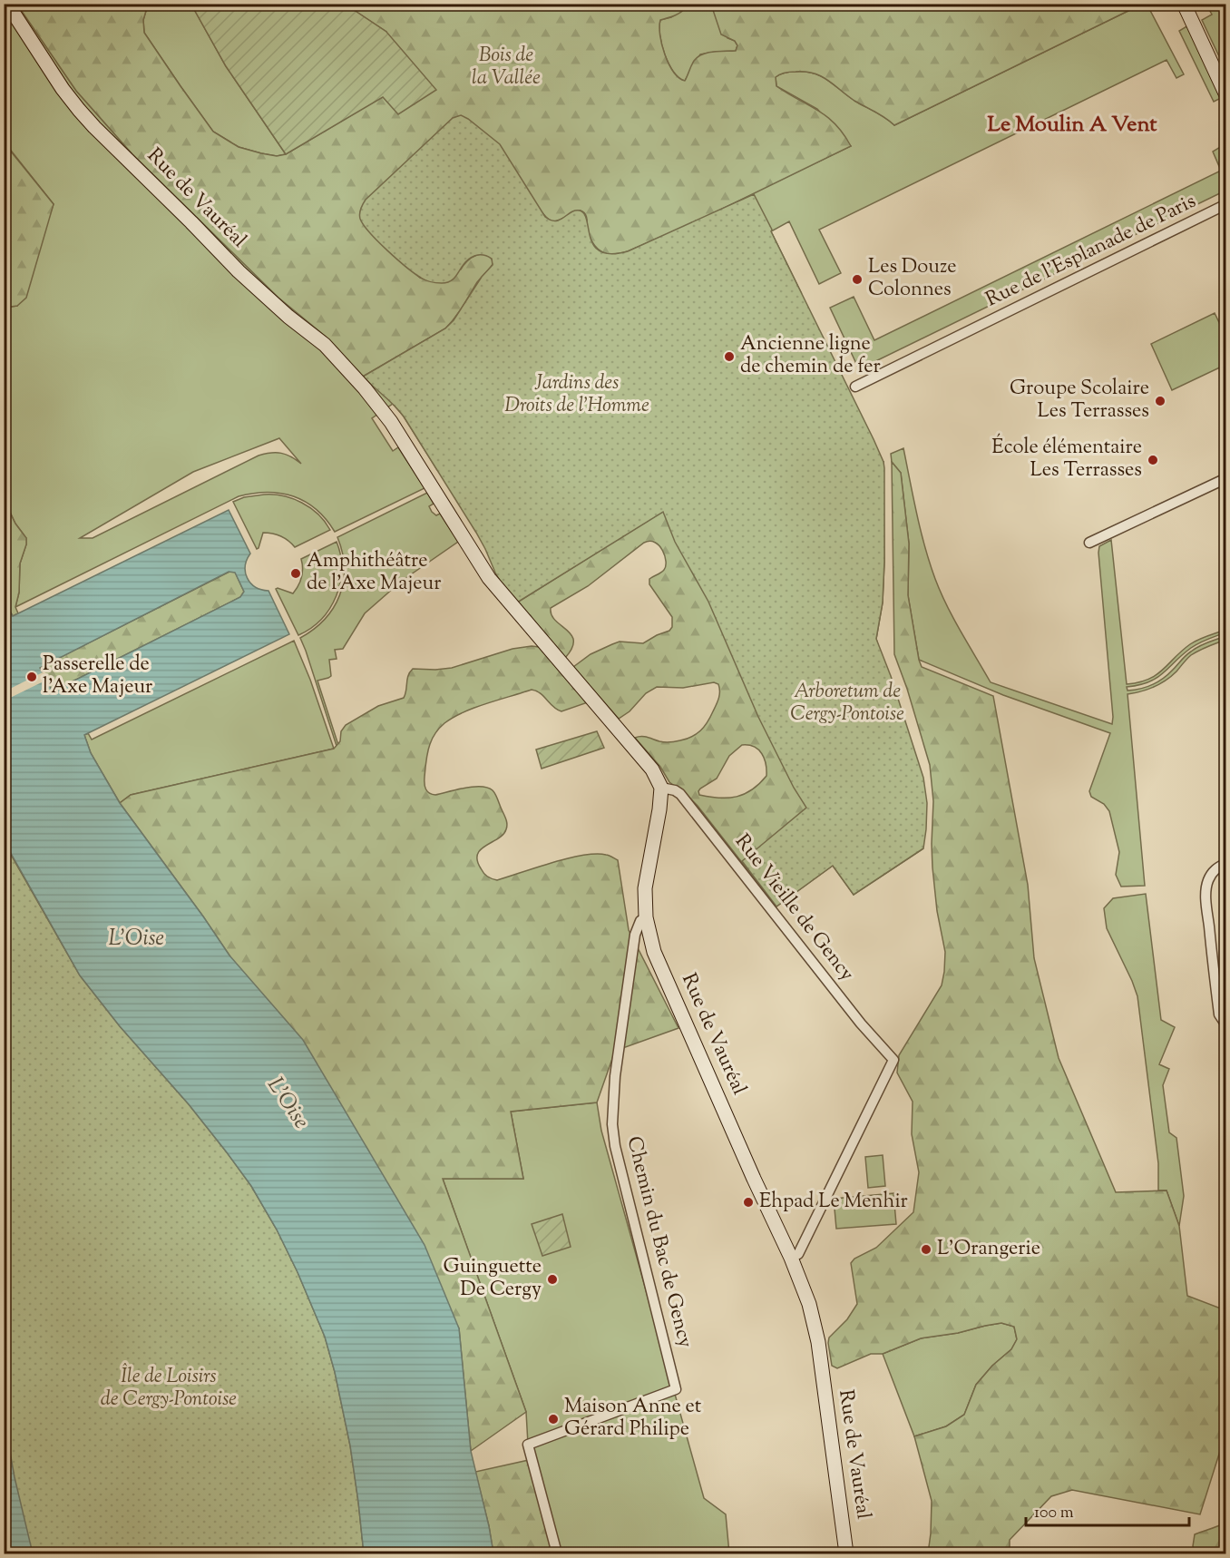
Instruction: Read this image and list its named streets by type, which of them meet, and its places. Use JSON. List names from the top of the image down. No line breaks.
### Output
{"streets":{"street":["Rue de Vauréal","Rue de l'Esplanade de Paris","Rue Vieille de Gency","Chemin du Bac de Gency"]},"crossings":[["Rue de Vauréal","Rue Vieille de Gency"],["Rue de Vauréal","Chemin du Bac de Gency"]],"districts":["Le Moulin A Vent"],"water":["L’Oise","L'Oise"],"parks":["Bois de la Vallée","Jardins des Droits de l'Homme","Arboretum de Cergy‐Pontoise","Île de Loisirs de Cergy-Pontoise"],"places":["Les Douze Colonnes","Ancienne ligne de chemin de fer","Groupe Scolaire Les Terrasses","École élémentaire Les Terrasses","Amphithéâtre de l'Axe Majeur","Passerelle de l’Axe Majeur","Ehpad Le Menhir","L'Orangerie","Guinguette De Cergy","Maison Anne et Gérard Philipe"],"scale_bar":"100 m"}
